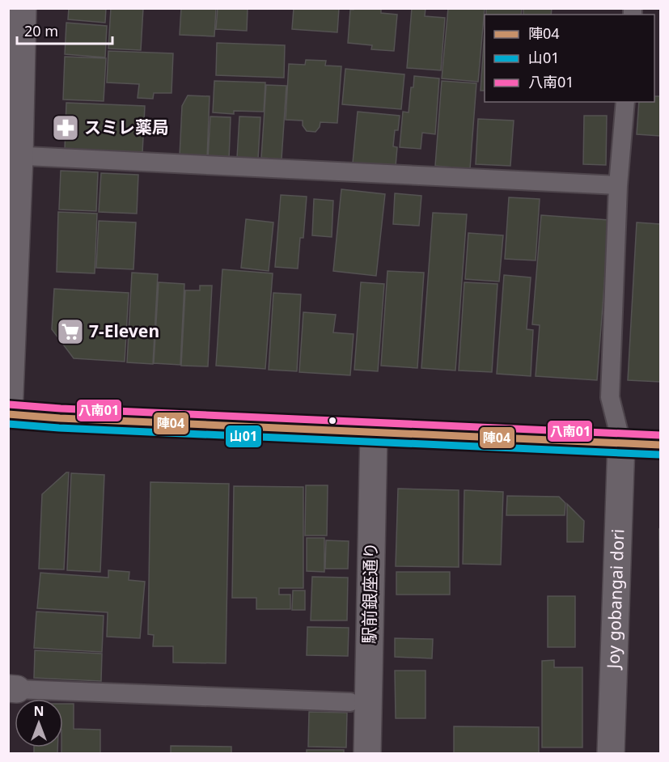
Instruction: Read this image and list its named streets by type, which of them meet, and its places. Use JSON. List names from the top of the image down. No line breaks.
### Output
{"streets":{"street":["駅前銀座通り","Joy gobangai dori"]},"places":{"pharmacy":["スミレ薬局"],"supermarket":["7-Eleven"]},"lines":["transit line 八南01","transit line 陣04","transit line 山01"],"legend":["陣04","山01","八南01"],"scale_bar":"20 m","north":"top"}
